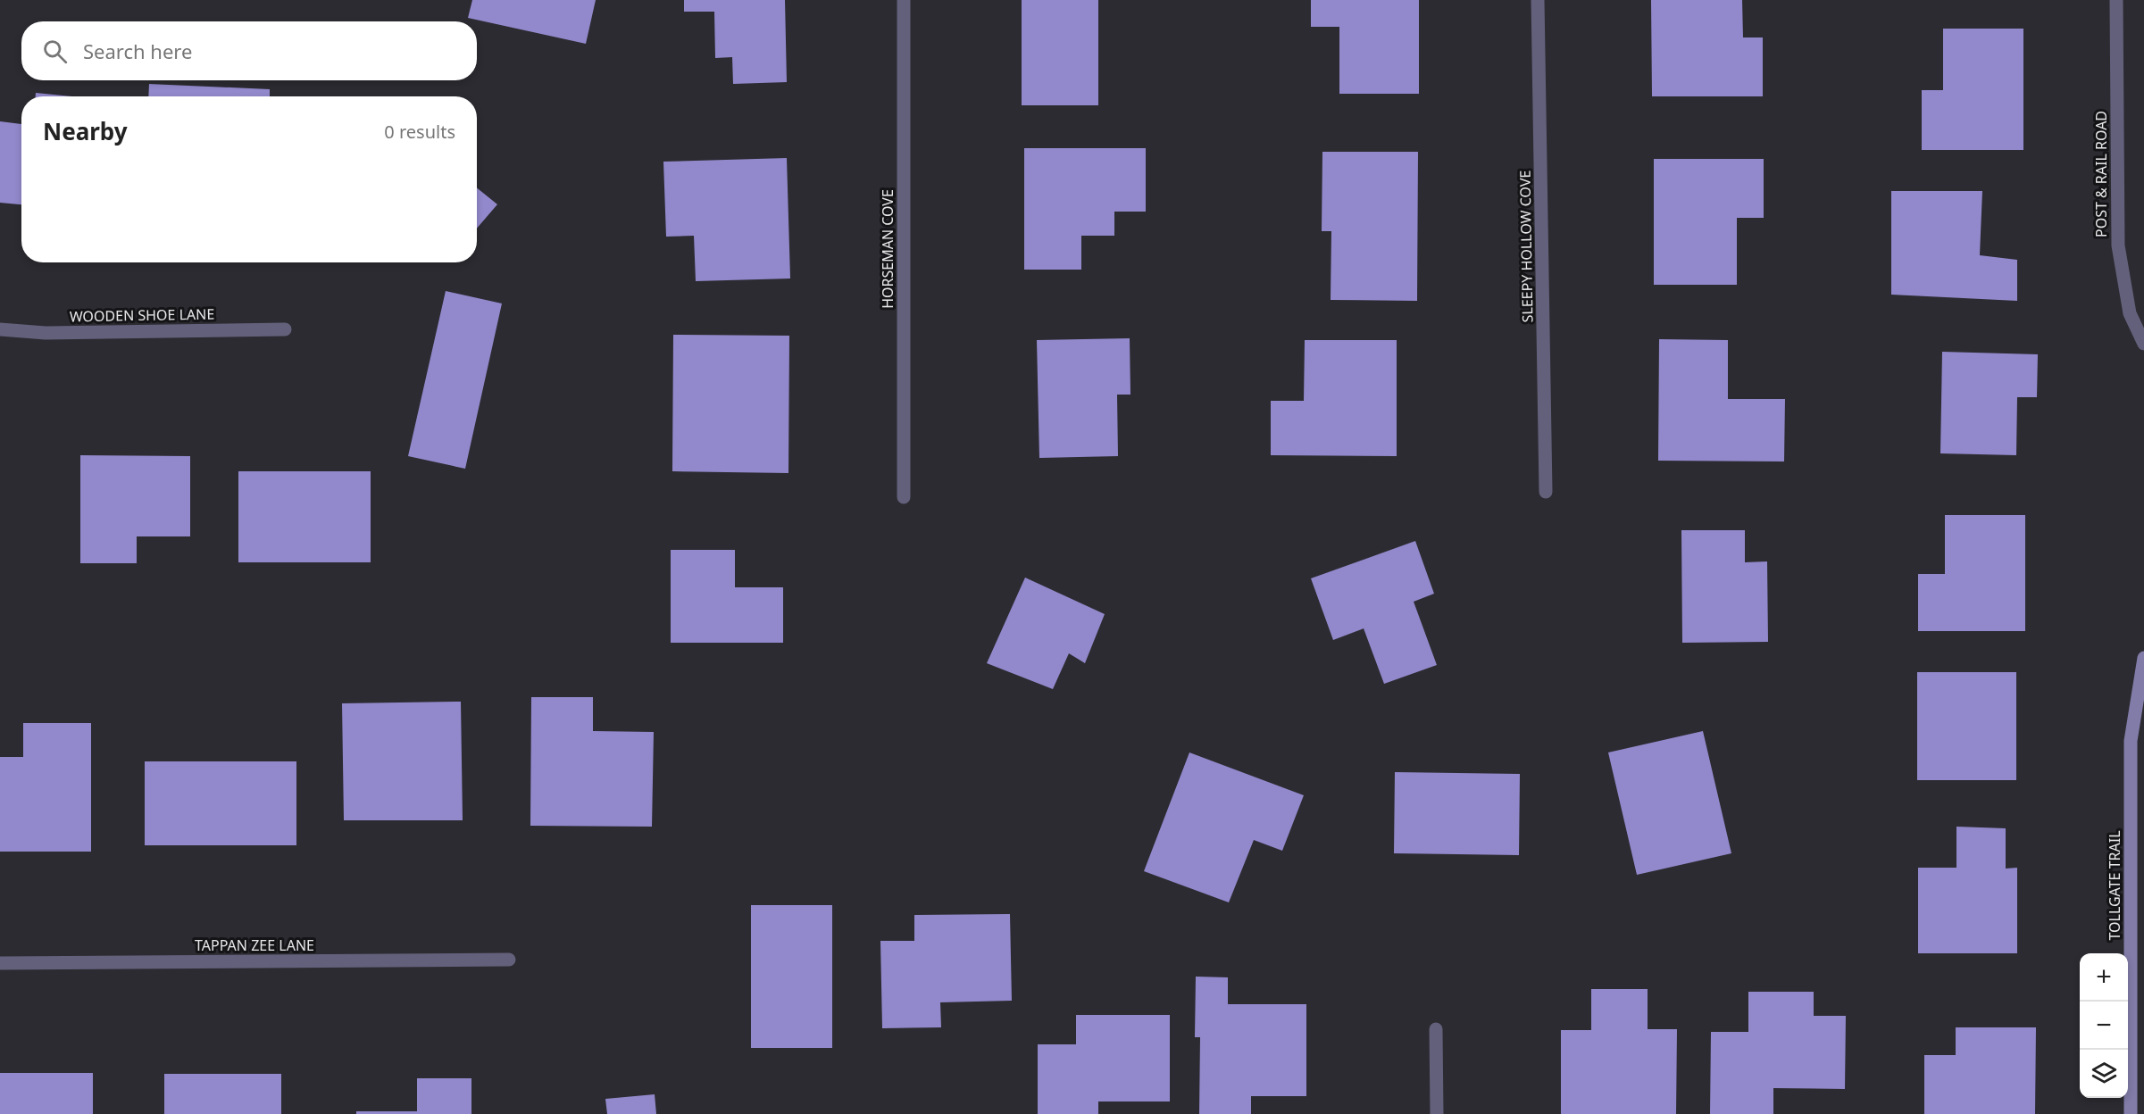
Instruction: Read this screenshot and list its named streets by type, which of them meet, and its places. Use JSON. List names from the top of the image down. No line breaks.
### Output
{"streets":{"street":["POST & RAIL ROAD","SLEEPY HOLLOW COVE","HORSEMAN COVE","WOODEN SHOE LANE","TOLLGATE TRAIL","TAPPAN ZEE LANE"]},"page":{"search":"Search here","heading":["Nearby","0 results"],"map_buttons":["+","−"]}}
